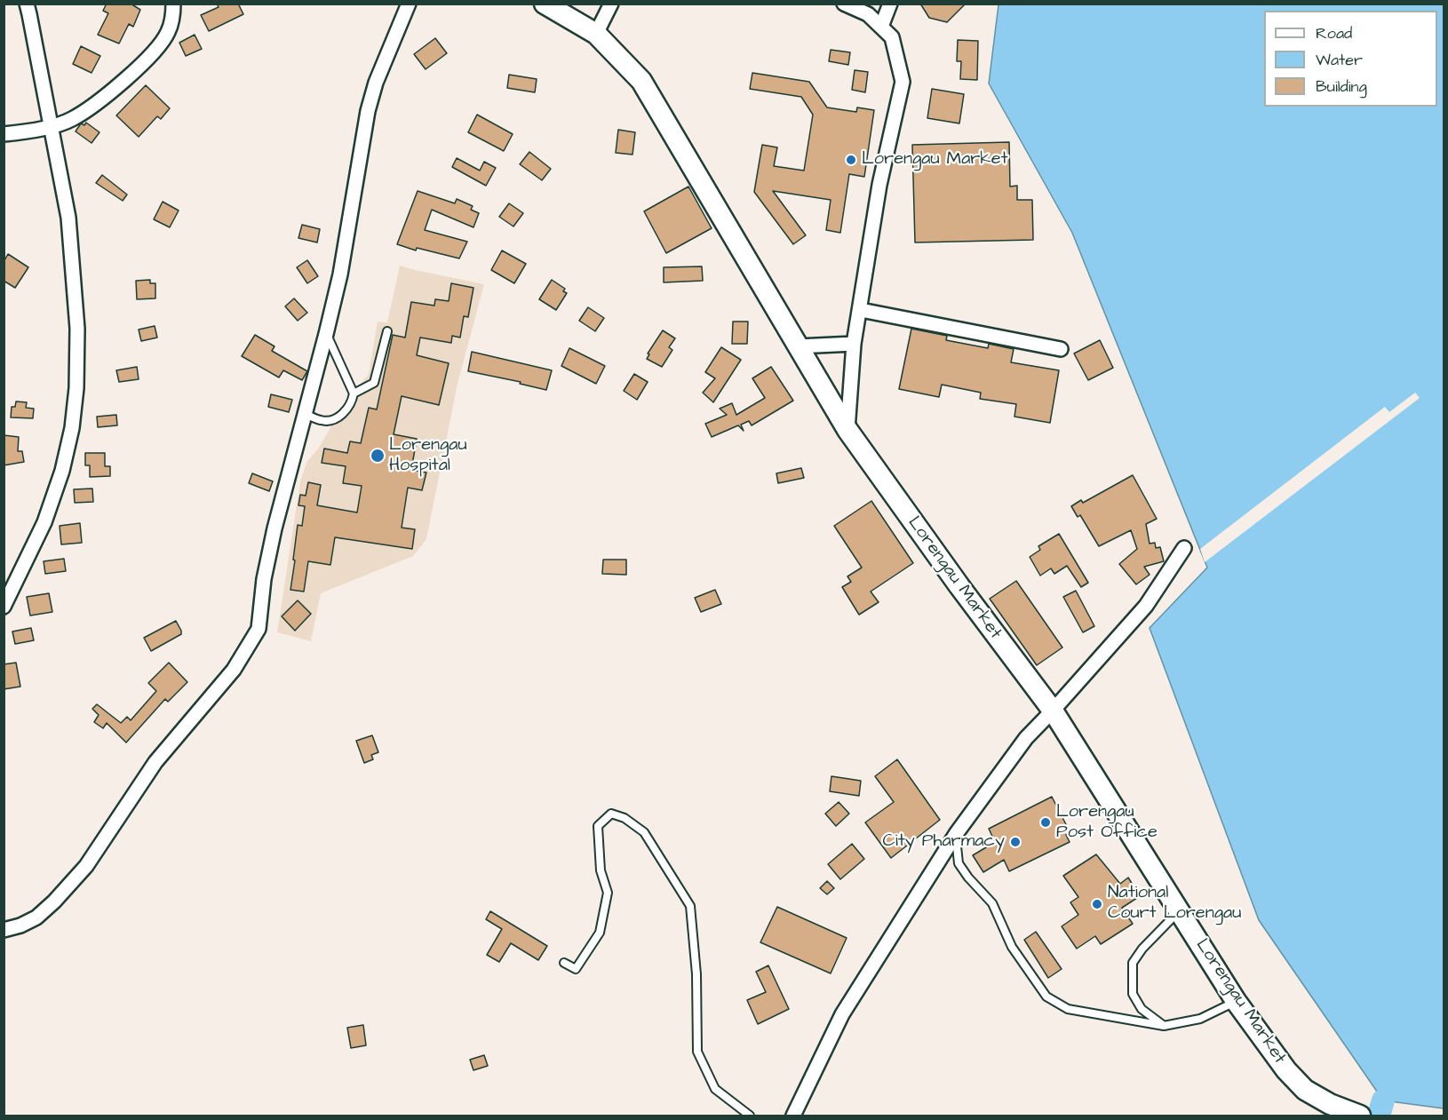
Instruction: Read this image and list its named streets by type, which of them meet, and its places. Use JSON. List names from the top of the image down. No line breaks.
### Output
{"streets":{"main road":["Lorengau Market"]},"places":["Lorengau Market","Lorengau Hospital","Lorengau Post Office","City Pharmacy","National Court Lorengau"],"legend":["Road","Water","Building"]}
